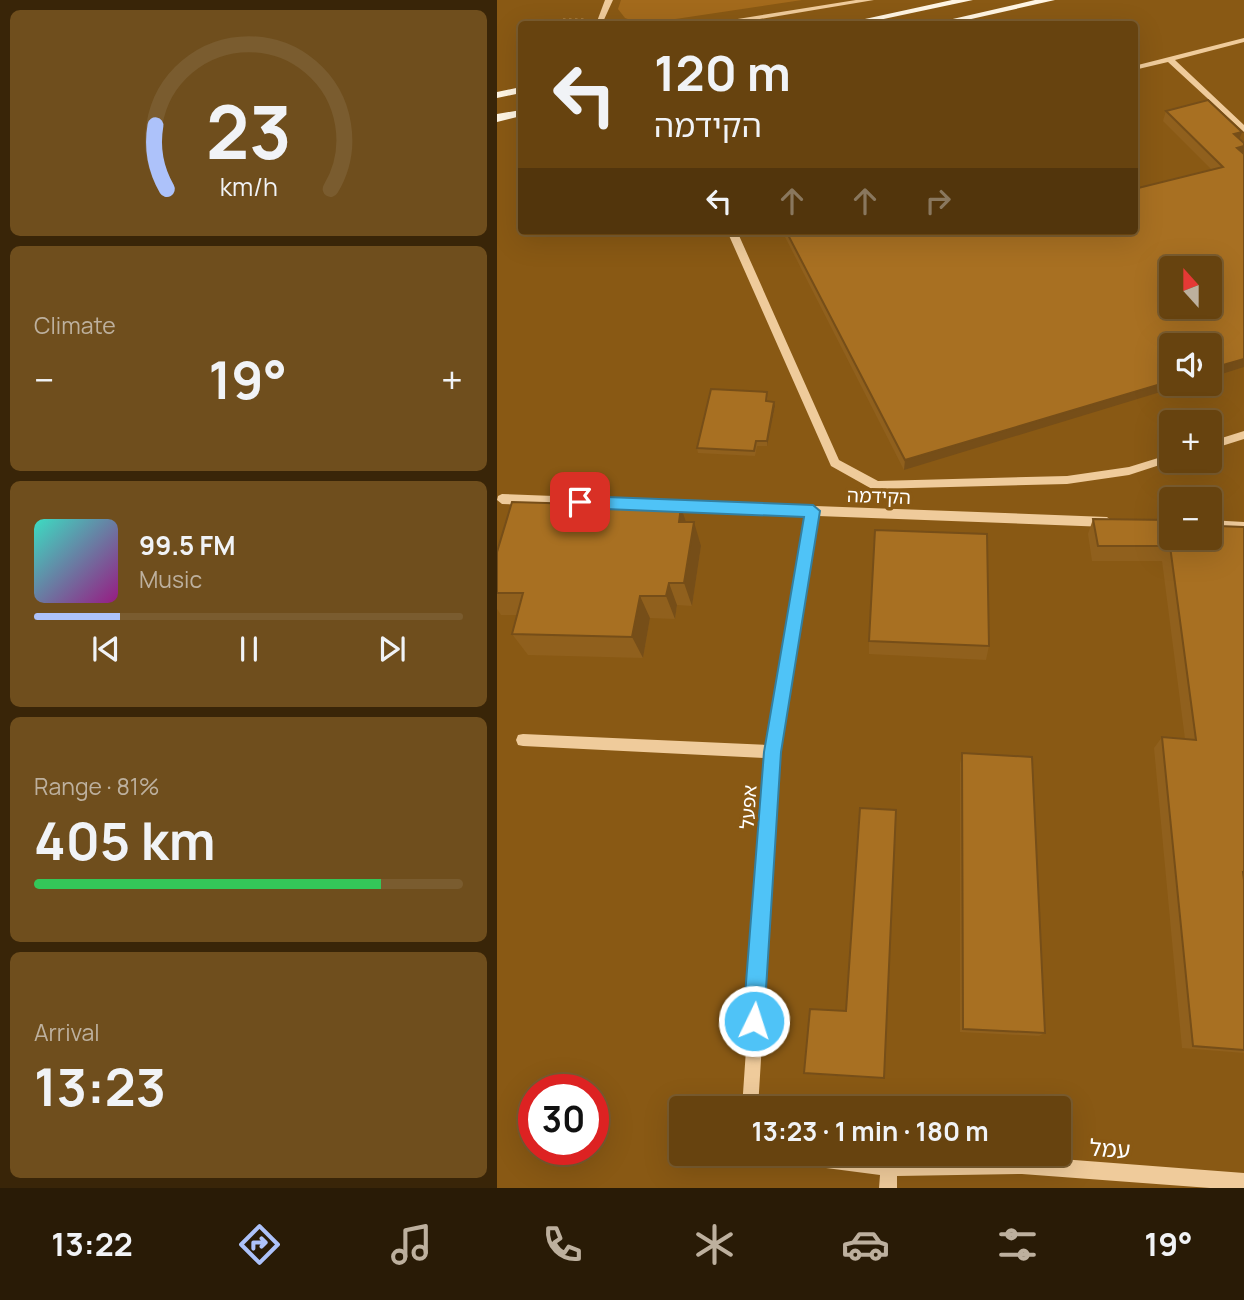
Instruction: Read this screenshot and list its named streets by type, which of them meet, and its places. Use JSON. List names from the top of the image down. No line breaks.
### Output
{"streets":{"street":["הקידמה","אפעל","עמל"]},"crossings":[["הקידמה","אפעל"]],"north":"top","page":{"turn":["120 m","הקידמה"],"tile":["Climate",["Range · 81%","405 km"],["Arrival","13:23"]],"map_buttons":["+","−"],"heat":["−","19°","+"],"song":["99.5 FM","Music"],"limit":"30","trip":"13:23 · 1 min · 180 m","tabs":["13:22","19°"],"gauge":["23","km/h"]}}
